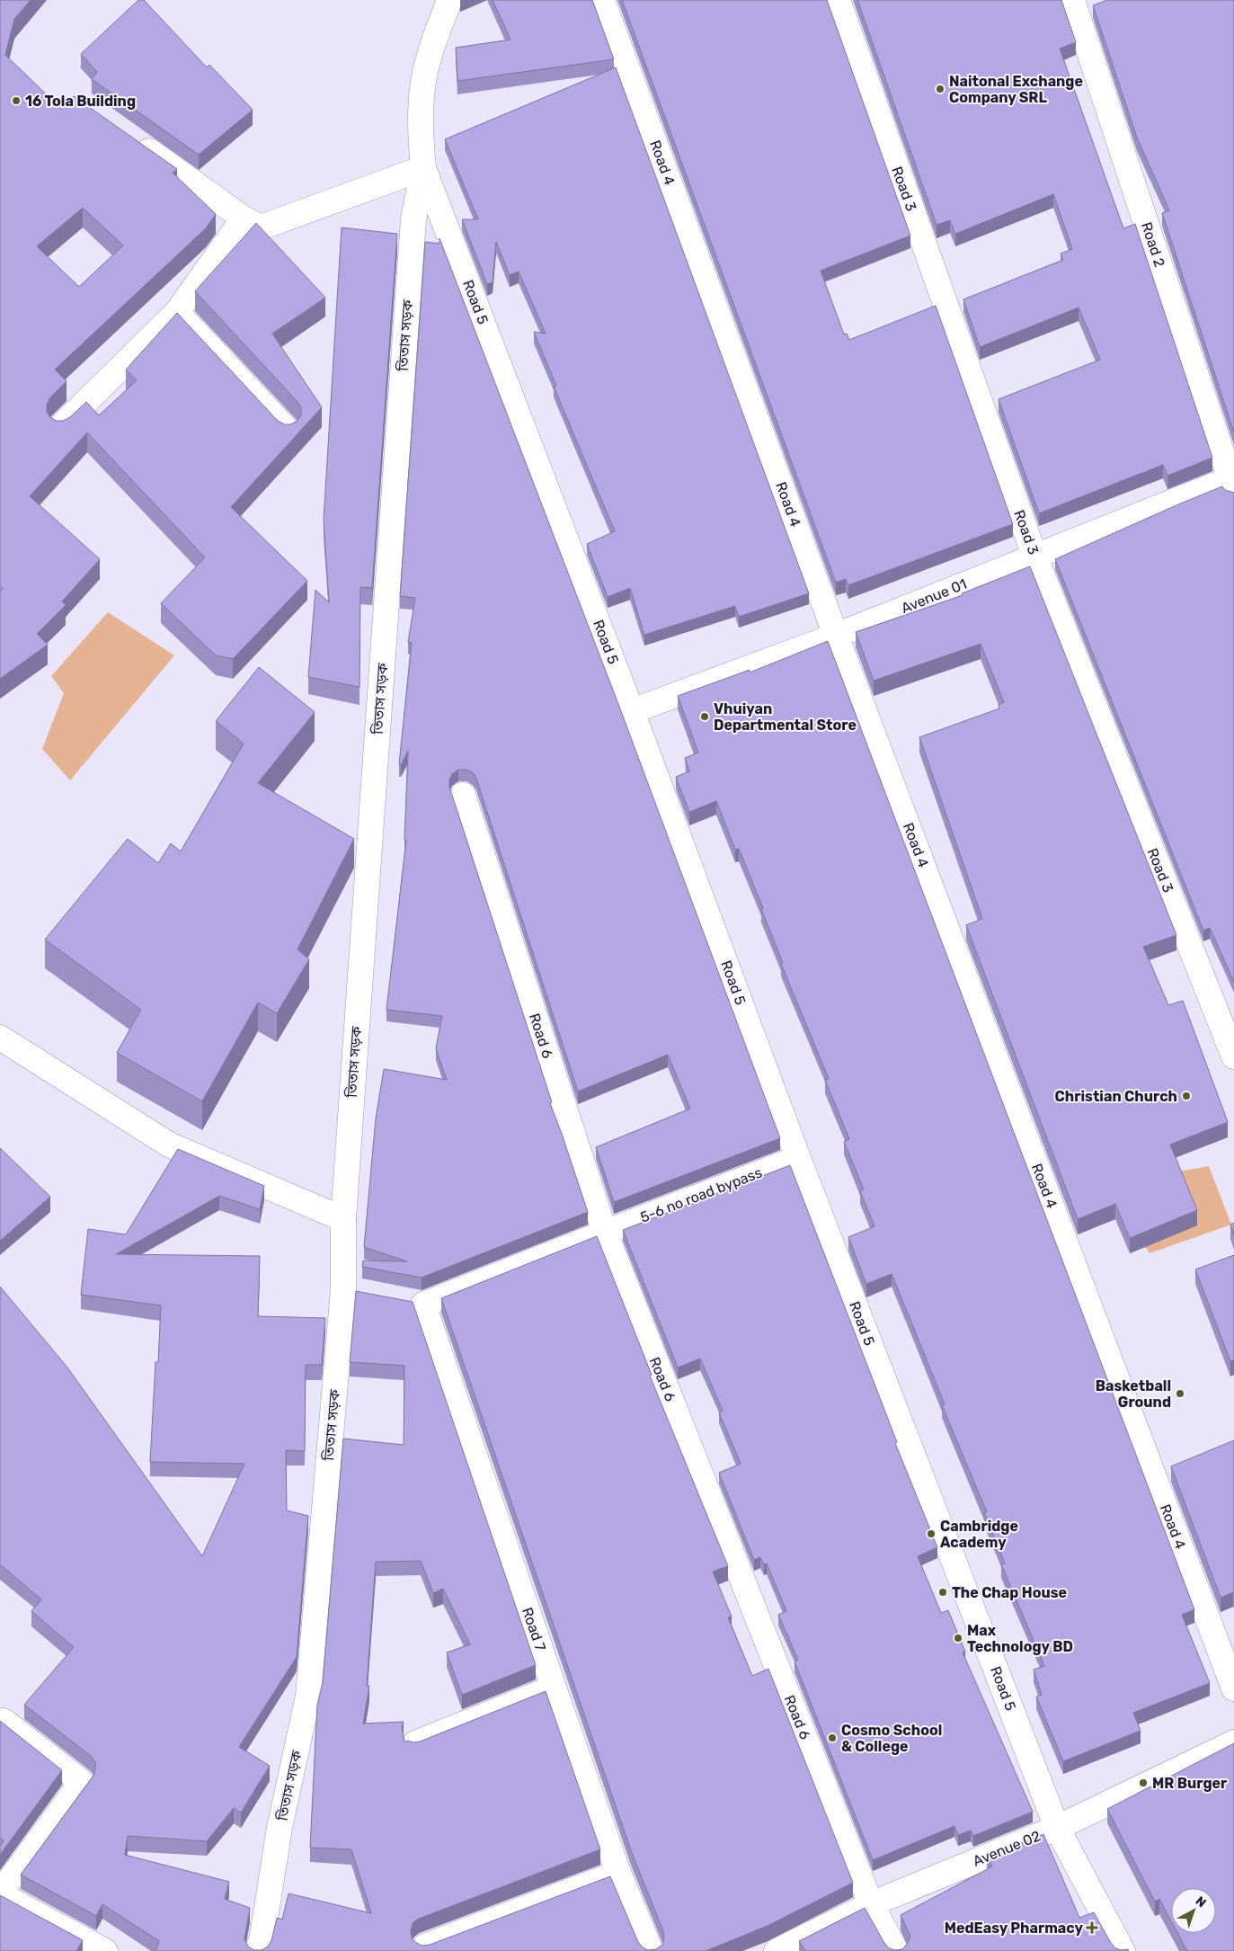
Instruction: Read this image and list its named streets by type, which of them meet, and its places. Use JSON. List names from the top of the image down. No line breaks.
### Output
{"streets":{"street":["Road 4","Road 3","Road 2","Road 5","তিতাস সড়ক","Avenue 01","Road 6","5-6 no road bypass","Road 7","Avenue 02"]},"crossings":[["Road 4","Avenue 01"],["Road 3","Avenue 01"],["Road 2","Avenue 01"],["Road 5","তিতাস সড়ক"],["Road 5","Avenue 01"],["Road 5","5-6 no road bypass"],["Road 5","Avenue 02"],["Road 6","5-6 no road bypass"],["Road 6","Avenue 02"],["5-6 no road bypass","Road 7"]],"places":{"other":["Naitonal Exchange Company SRL","16 Tola Building","Vhuiyan Departmental Store","Christian Church","Basketball Ground","Cambridge Academy","The Chap House","Max Technology BD","Cosmo School & College","MR Burger"],"health":["MedEasy Pharmacy"]},"north":"top right"}
